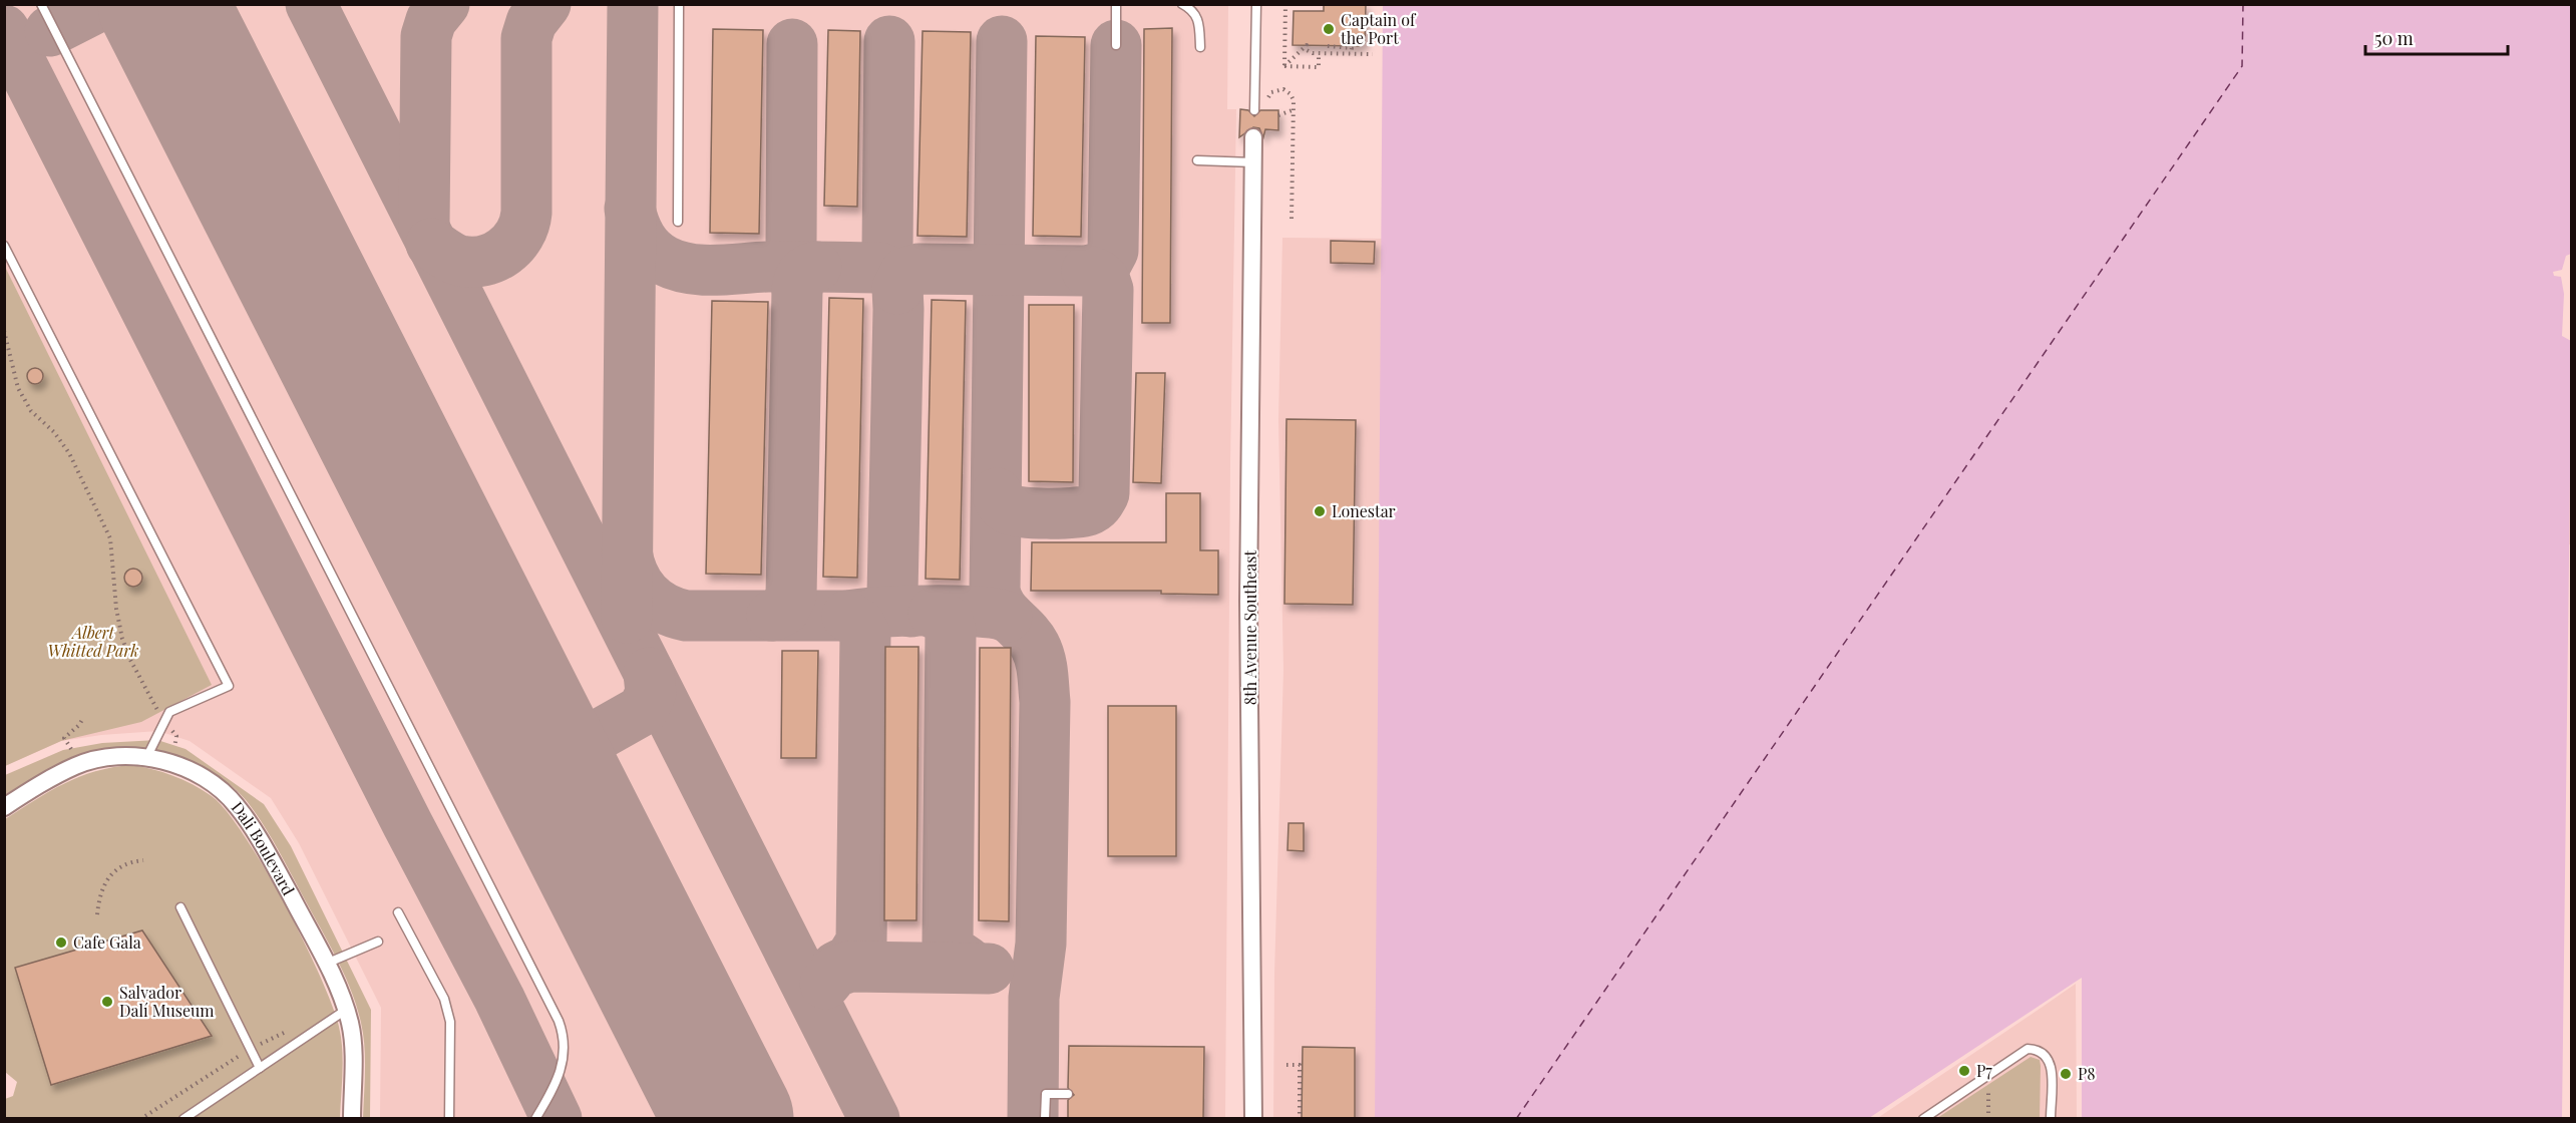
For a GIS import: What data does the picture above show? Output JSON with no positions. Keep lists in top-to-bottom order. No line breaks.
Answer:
{"streets":{"street":["8th Avenue Southeast","Dali Boulevard"]},"parks":["Albert Whitted Park"],"places":["Captain of the Port","Lonestar","Cafe Gala","Salvador Dalí Museum","P7","P8"],"scale_bar":"50 m"}
